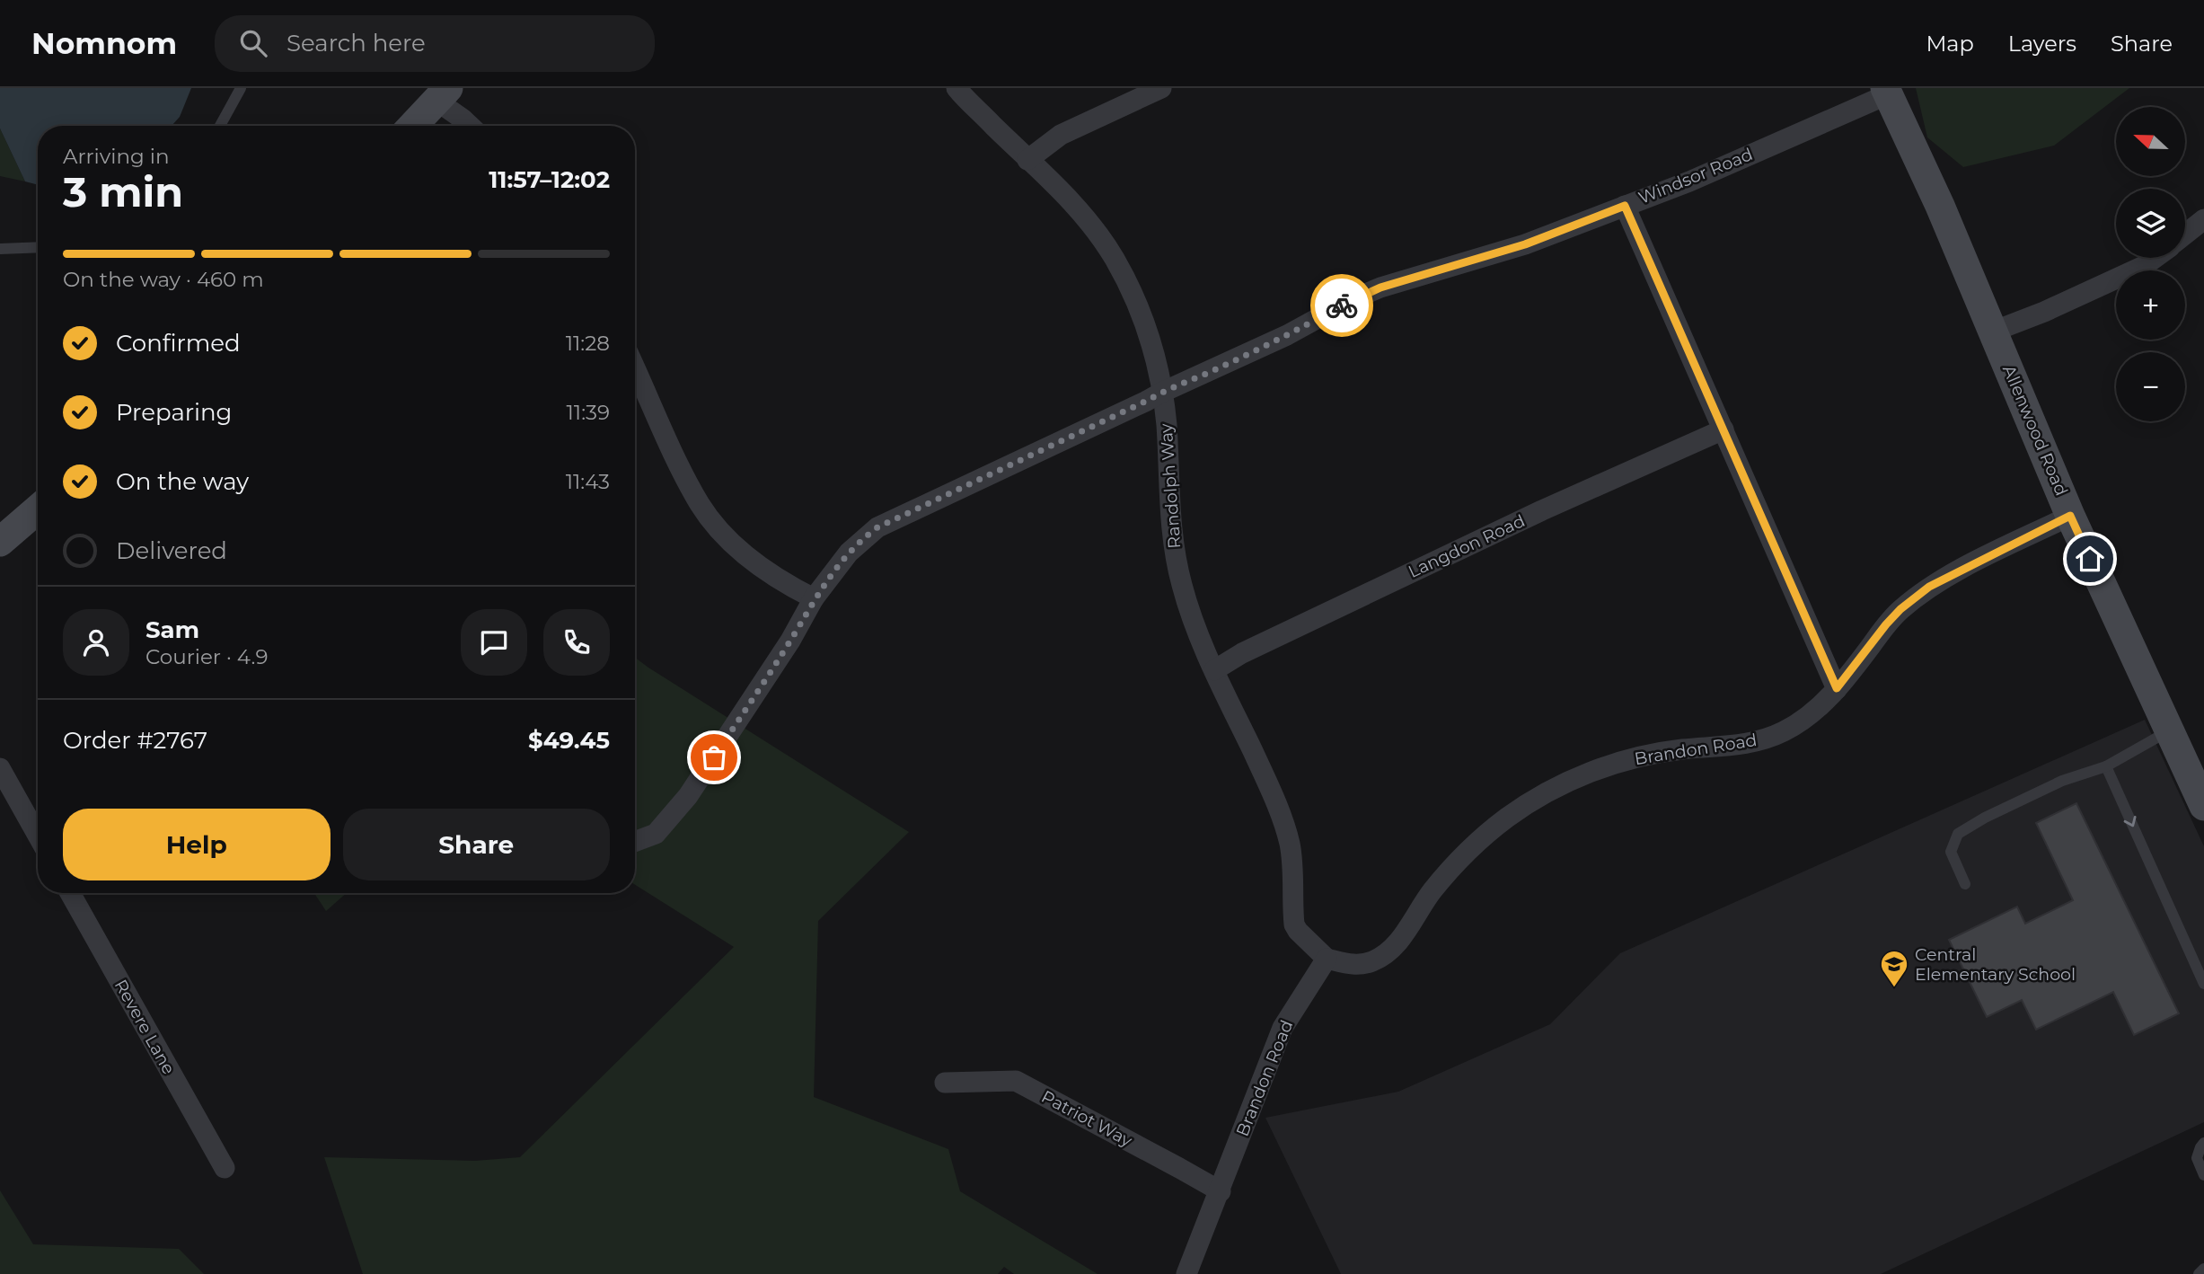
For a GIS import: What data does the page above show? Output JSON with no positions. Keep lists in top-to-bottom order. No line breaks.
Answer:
{"streets":{"street":["Windsor Road","Allenwood Road","Randolph Way","Langdon Road","Brandon Road","Revere Lane","Patriot Way"]},"crossings":[["Windsor Road","Allenwood Road"],["Windsor Road","Randolph Way"],["Allenwood Road","Brandon Road"],["Randolph Way","Langdon Road"],["Randolph Way","Brandon Road"],["Brandon Road","Patriot Way"]],"places":{"school or university":["Central Elementary School"]},"north":"left","page":{"header":"Nomnom","search":"Search here","nav":["Map","Layers","Share"],"map_buttons":["+","−"],"heading":["3 min","Arriving in","11:57–12:02"],"panel":["Sam","Courier · 4.9","Order #2767","$49.45"],"bar":"On the way · 460 m","list":[["Confirmed","11:28"],["Preparing","11:39"],["On the way","11:43"],"Delivered"],"buttons":["Help","Share"]}}
